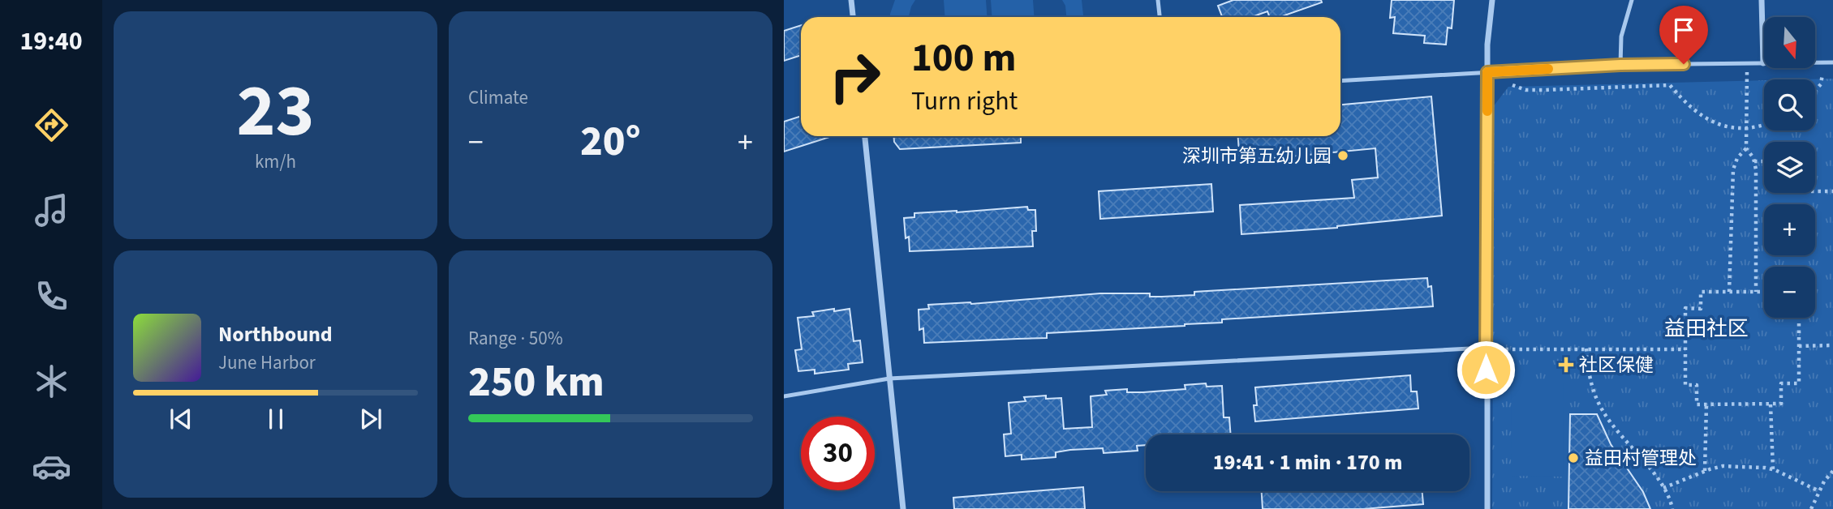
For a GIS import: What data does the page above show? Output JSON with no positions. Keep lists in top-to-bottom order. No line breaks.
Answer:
{"districts":["益田社区"],"places":{"other":["深圳市第五幼儿园","益田村管理处"],"health":["社区保健"]},"north":"bottom","page":{"tabs":"19:40","tile":[["23","km/h"],"Climate",["Range · 50%","250 km"]],"map_buttons":["+","−"],"turn":["100 m","Turn right"],"heat":["−","20°","+"],"song":["Northbound","June Harbor"],"limit":"30","trip":"19:41 · 1 min · 170 m"}}
